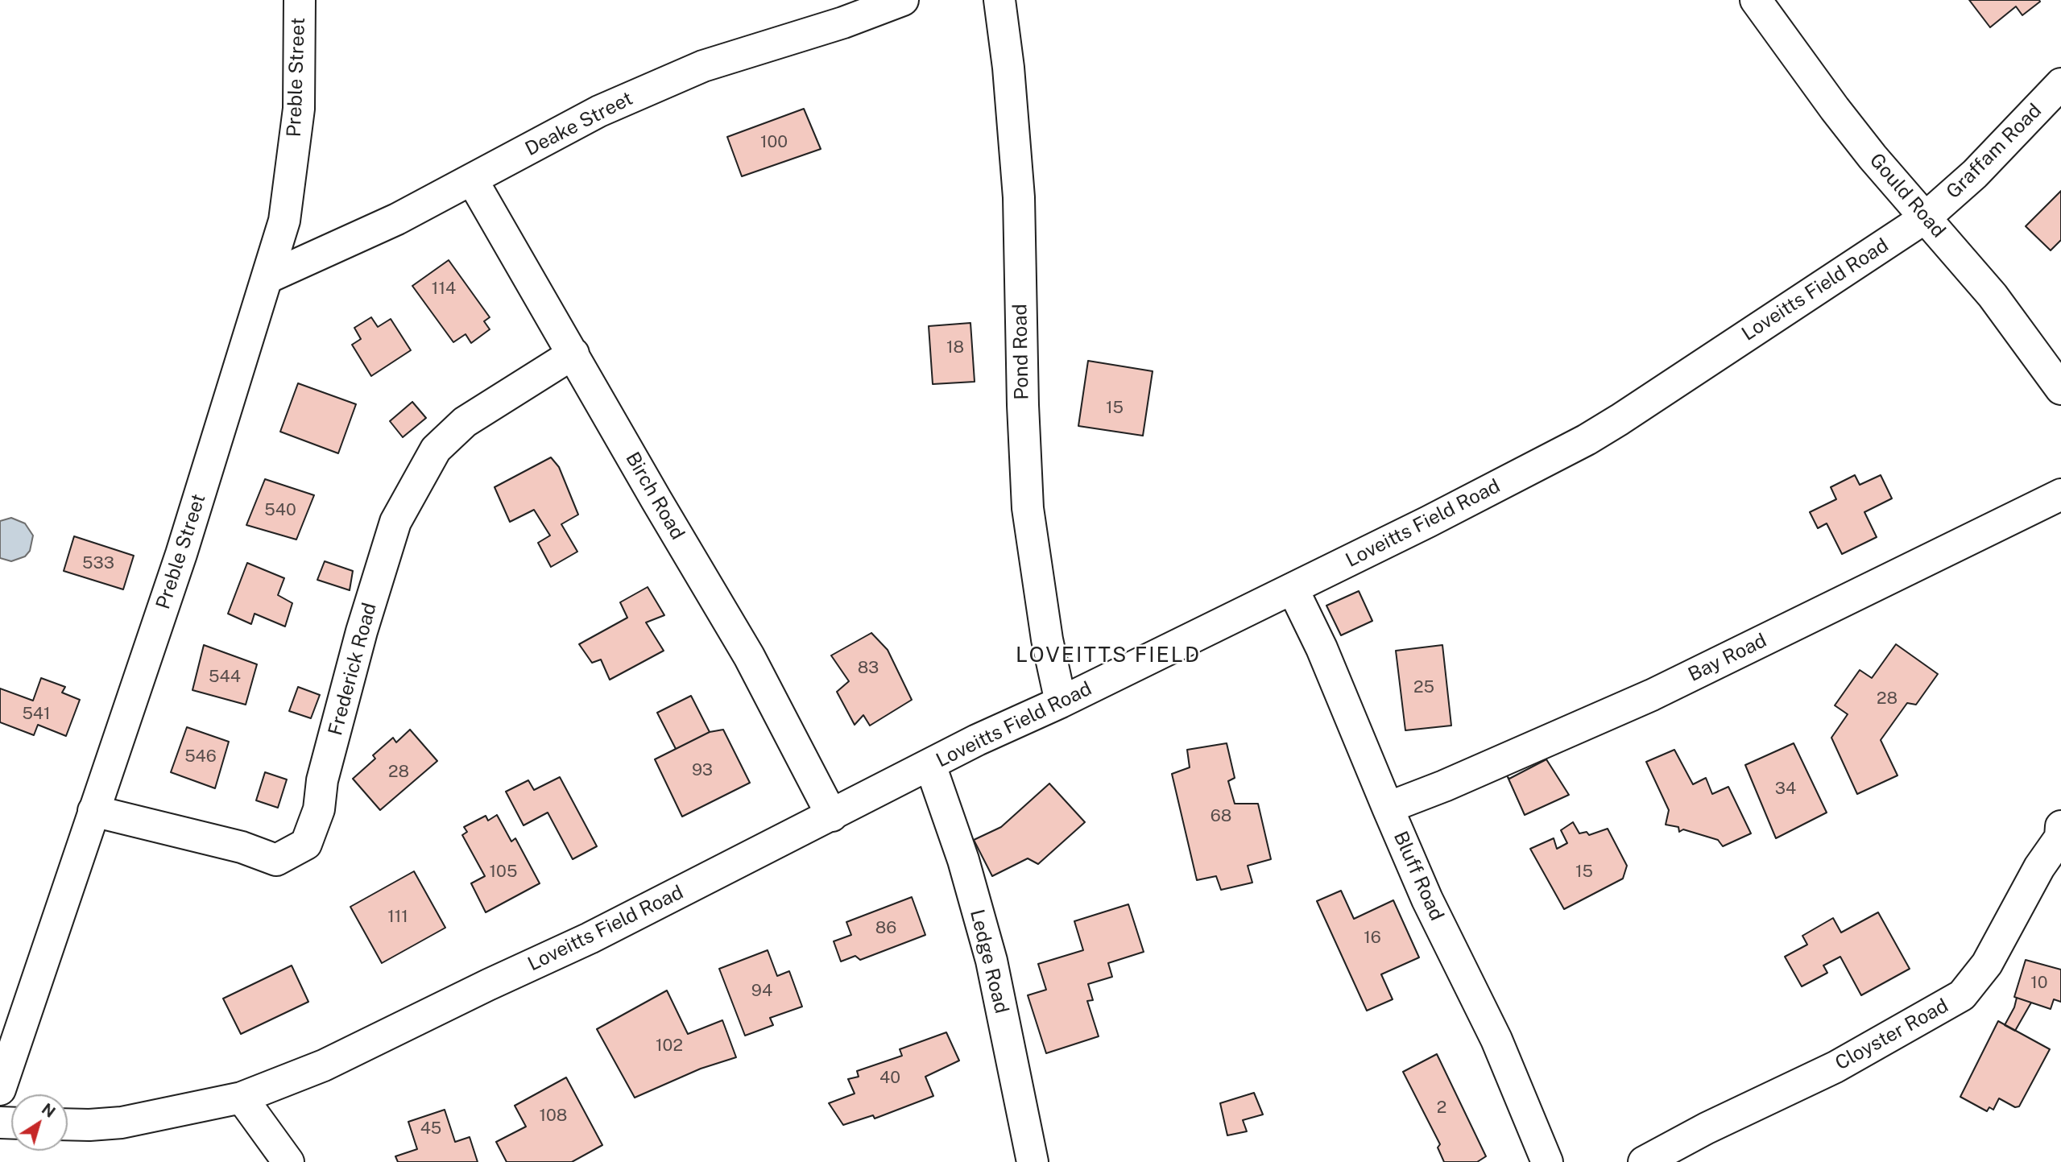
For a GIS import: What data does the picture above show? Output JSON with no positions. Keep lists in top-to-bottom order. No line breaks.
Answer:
{"streets":{"street":["Preble Street","Deake Street","Graffam Road","Gould Road","Loveitts Field Road","Pond Road","Birch Road","Bay Road","Frederick Road","Bluff Road","Ledge Road","Cloyster Road"]},"crossings":[["Preble Street","Deake Street"],["Preble Street","Frederick Road"],["Deake Street","Birch Road"],["Graffam Road","Gould Road"],["Graffam Road","Loveitts Field Road"],["Gould Road","Loveitts Field Road"],["Loveitts Field Road","Pond Road"],["Loveitts Field Road","Birch Road"],["Loveitts Field Road","Bluff Road"],["Loveitts Field Road","Ledge Road"],["Birch Road","Frederick Road"],["Bay Road","Bluff Road"]],"districts":["LOVEITTS FIELD"],"house_numbers":["100","114","18","15","540","533","83","544","25","28","541","546","93","28","34","68","105","15","111","86","16","10","94","102","40","2","108","45"],"north":"top right"}
